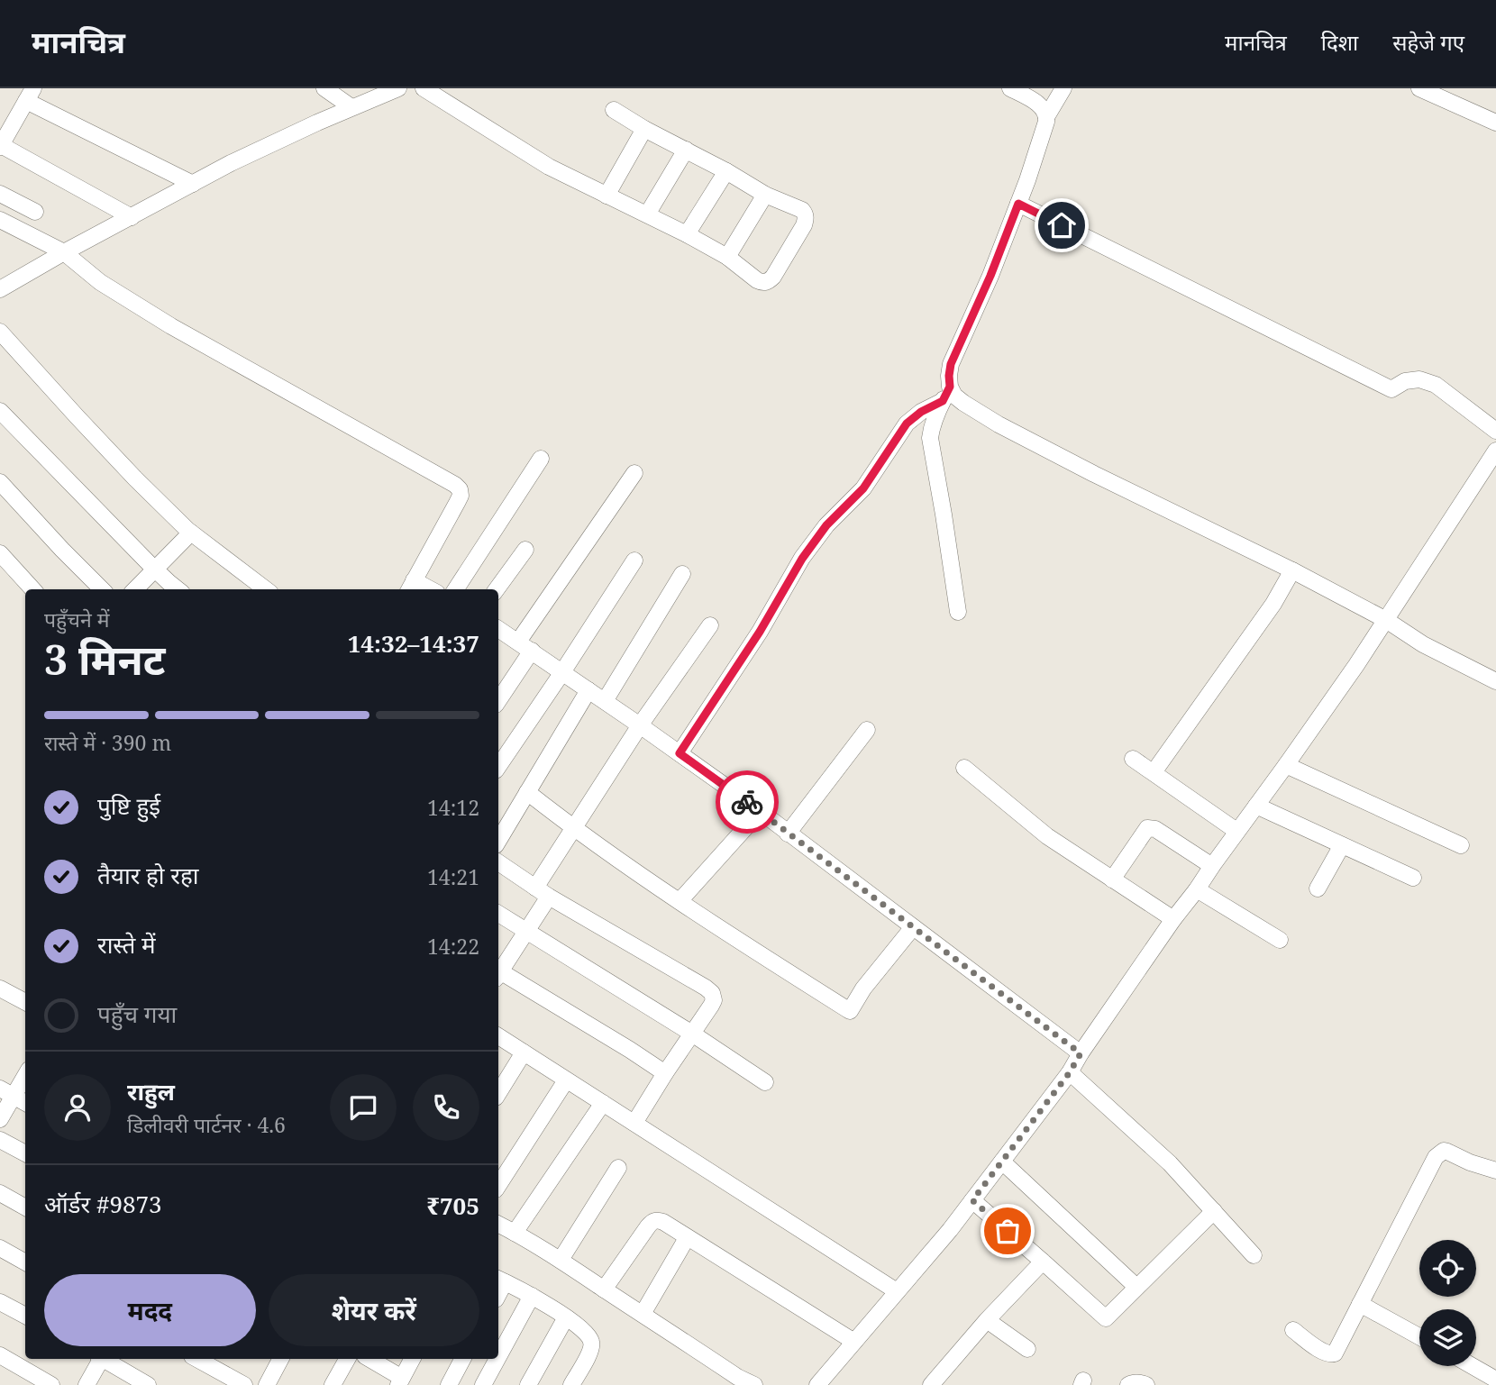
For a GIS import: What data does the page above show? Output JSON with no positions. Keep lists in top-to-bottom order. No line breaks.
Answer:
{"page":{"header":"मानचित्र","nav":["मानचित्र","दिशा","सहेजे गए"],"heading":["3 मिनट","पहुँचने में","14:32–14:37"],"panel":["राहुल","डिलीवरी पार्टनर · 4.6","ऑर्डर #9873","₹705"],"bar":"रास्ते में · 390 m","list":[["पुष्टि हुई","14:12"],["तैयार हो रहा","14:21"],["रास्ते में","14:22"],"पहुँच गया"],"buttons":["मदद","शेयर करें"]}}
